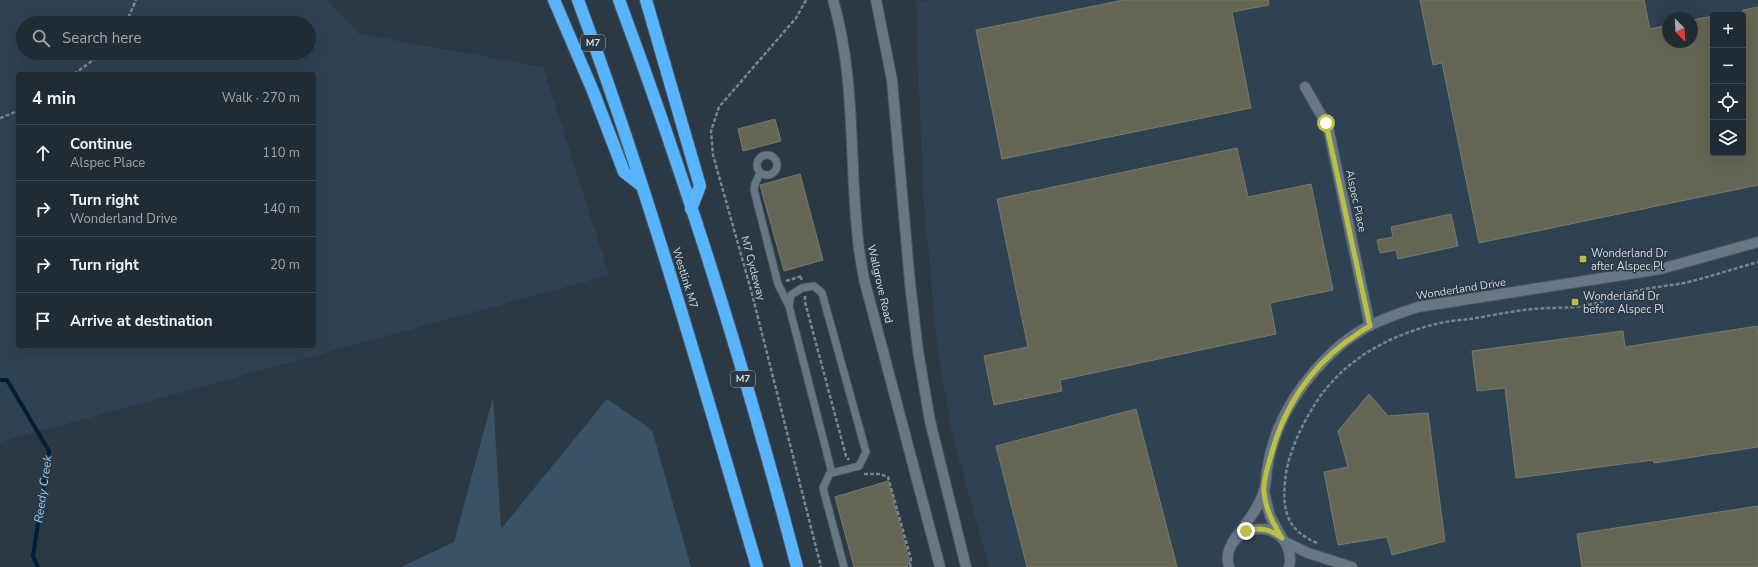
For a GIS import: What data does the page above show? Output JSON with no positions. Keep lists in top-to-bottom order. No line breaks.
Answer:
{"streets":{"highway":["M7","Westlink M7"],"street":["Alspec Place","Wallgrove Road","Wonderland Drive"],"path":["M7 Cycleway"]},"crossings":[["Alspec Place","Wonderland Drive"]],"water":["Reedy Creek"],"places":{"transit":["Wonderland Dr after Alspec Pl","Wonderland Dr before Alspec Pl"]},"north":"bottom right","page":{"map_buttons":["+","−"],"search":"Search here","heading":["4 min","Walk · 270 m"],"list":[["Continue","Alspec Place","110 m"],["Turn right","Wonderland Drive","140 m"],["Turn right","20 m"],"Arrive at destination"]}}
